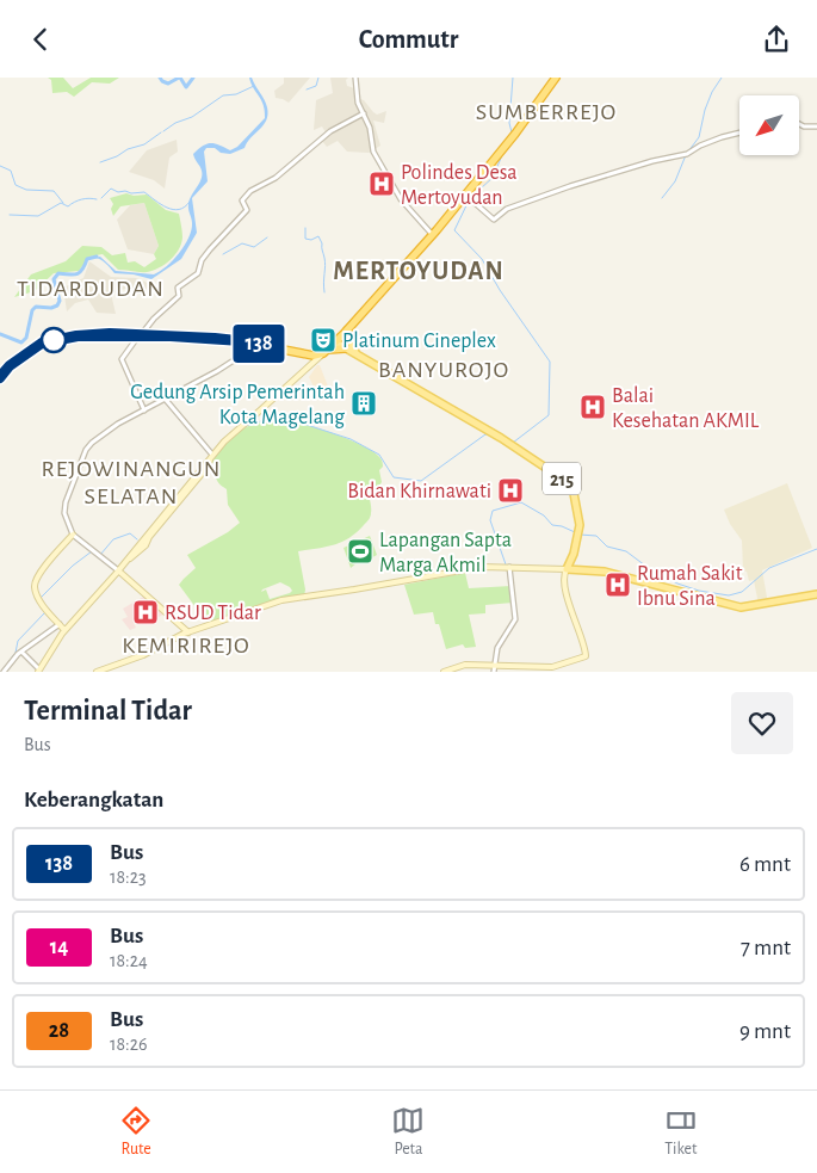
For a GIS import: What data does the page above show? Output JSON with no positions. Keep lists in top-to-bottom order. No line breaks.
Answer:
{"streets":{"main road":["215"]},"districts":["SUMBERREJO","MERTOYUDAN","TIDARDUDAN","BANYUROJO","REJOWINANGUN SELATAN","KEMIRIREJO"],"places":{"hospital":["Polindes Desa Mertoyudan","Balai Kesehatan AKMIL","Bidan Khirnawati","Rumah Sakit Ibnu Sina","RSUD Tidar"],"theatre":["Platinum Cineplex"],"building":["Gedung Arsip Pemerintah Kota Magelang"],"sports":["Lapangan Sapta Marga Akmil"]},"lines":["bus line 138"],"north":"bottom left","page":{"header":"Commutr","on_map":"138","heading":[["Terminal Tidar","Bus"],"Keberangkatan"],"list":[{"mark":"138","name":"Bus","note":"18:23","value":"6 mnt"},{"mark":"14","name":"Bus","note":"18:24","value":"7 mnt"},{"mark":"28","name":"Bus","note":"18:26","value":"9 mnt"}],"tabs":["Rute","Peta","Tiket"]}}
